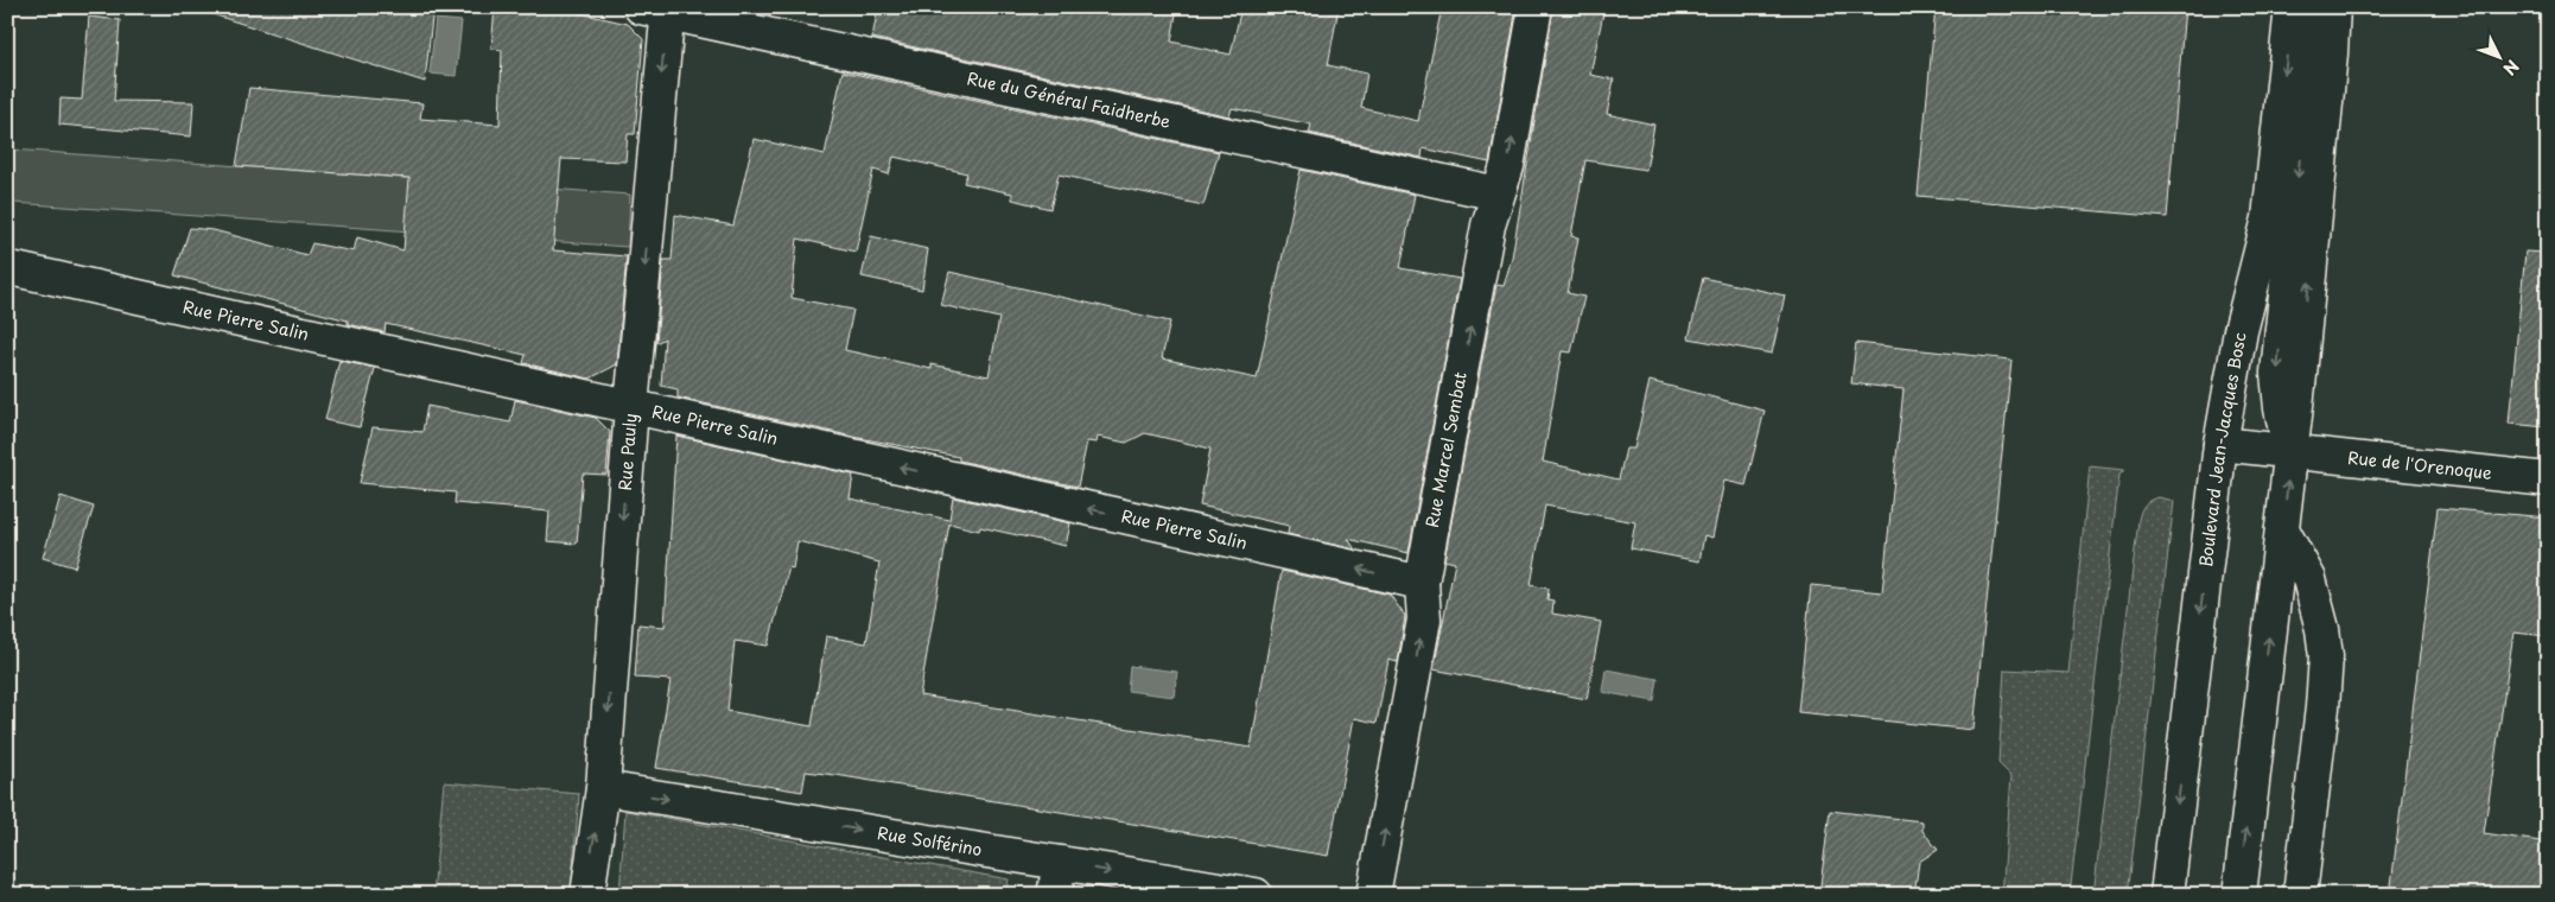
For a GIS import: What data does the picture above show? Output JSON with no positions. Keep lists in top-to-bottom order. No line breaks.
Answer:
{"streets":{"street":["Rue du Général Faidherbe","Rue Pierre Salin","Rue Marcel Sembat","Boulevard Jean-Jacques Bosc","Rue Pauly","Rue de l'Orenoque","Rue Solférino"]},"crossings":[["Rue du Général Faidherbe","Rue Marcel Sembat"],["Rue du Général Faidherbe","Rue Pauly"],["Rue Pierre Salin","Rue Marcel Sembat"],["Rue Pierre Salin","Rue Pauly"],["Boulevard Jean-Jacques Bosc","Rue de l'Orenoque"],["Rue Pauly","Rue Solférino"]],"one_way":["Rue Pierre Salin","Rue Marcel Sembat","Rue Solférino"],"north":"bottom right"}
